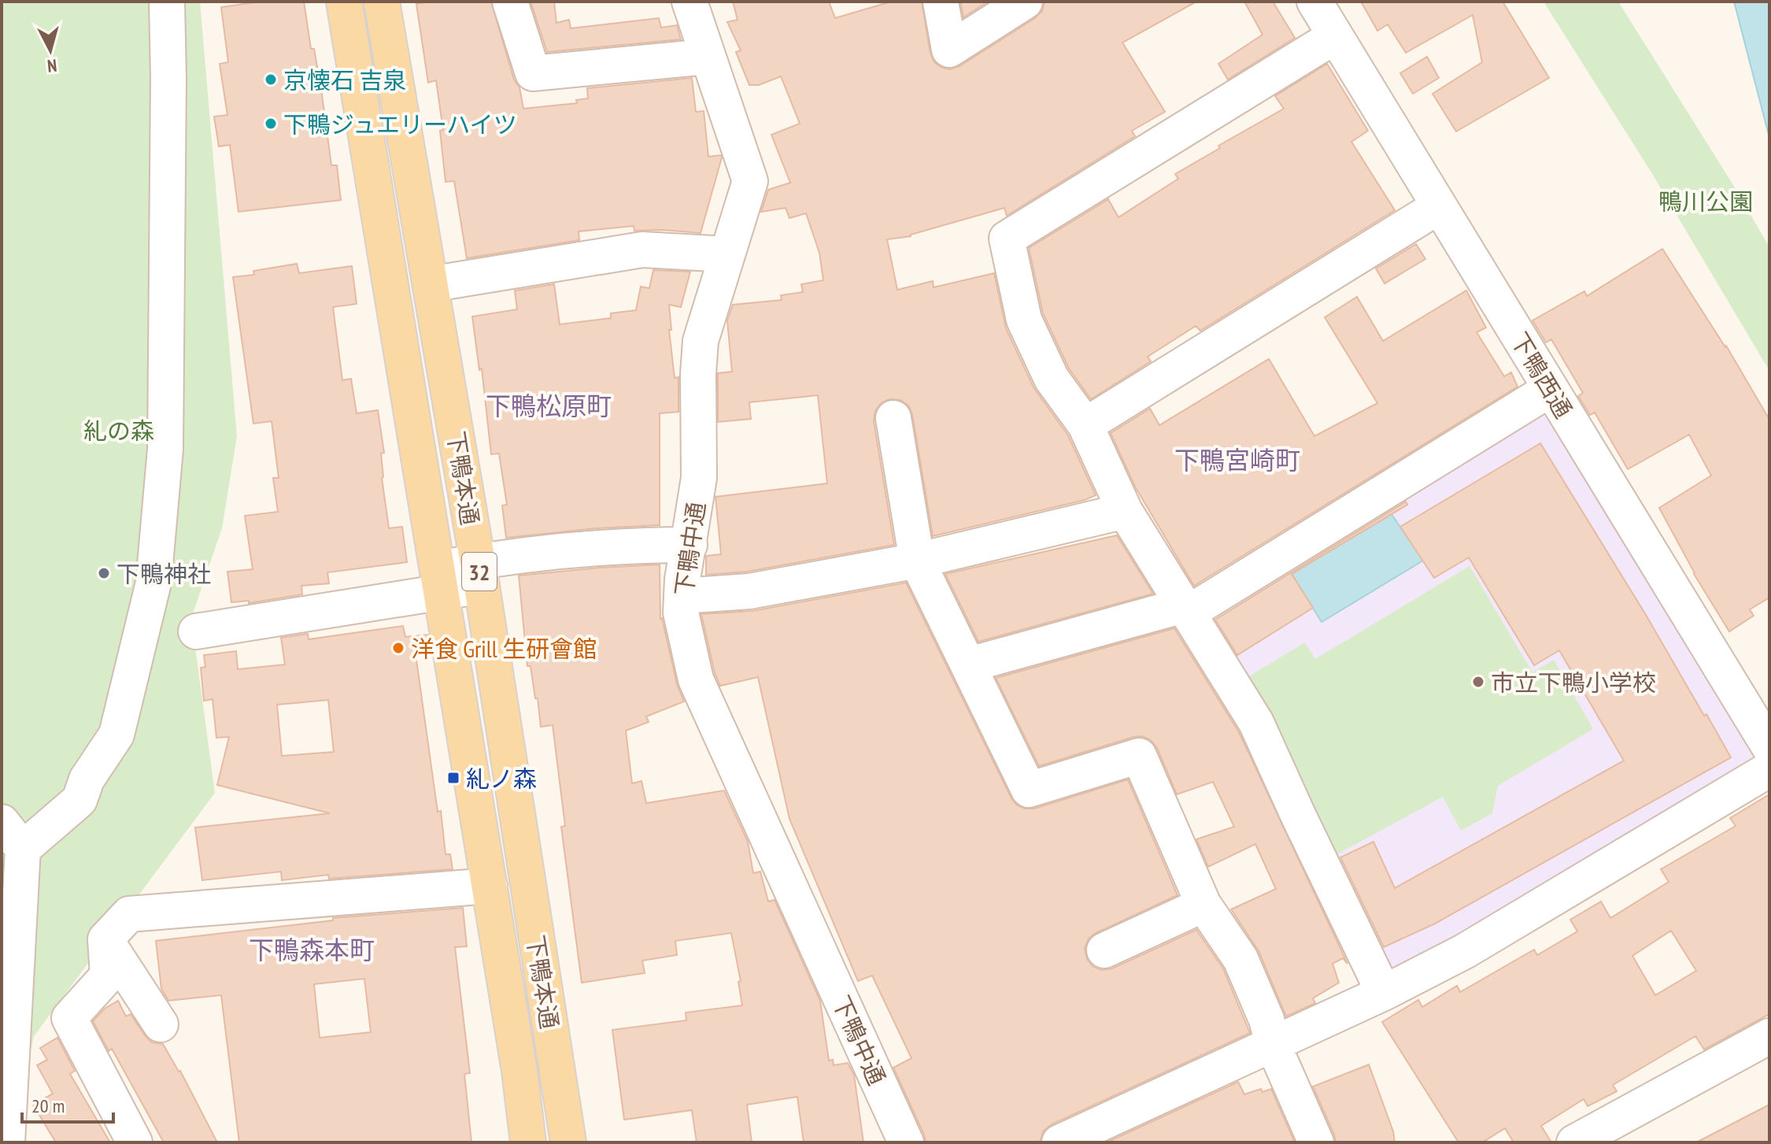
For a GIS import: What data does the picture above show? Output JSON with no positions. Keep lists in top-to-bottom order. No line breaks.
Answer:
{"streets":{"main road":["下鴨本通","32"],"street":["下鴨西通","下鴨中通"]},"districts":["下鴨松原町","下鴨宮崎町","下鴨森本町"],"parks":["鴨川公園","糺の森"],"places":{"other":["京懐石 吉泉","下鴨ジュエリーハイツ","下鴨神社","洋食 Grill 生研會館","市立下鴨小学校"],"transit":["糺ノ森"]},"scale_bar":"20 m","north":"bottom"}
